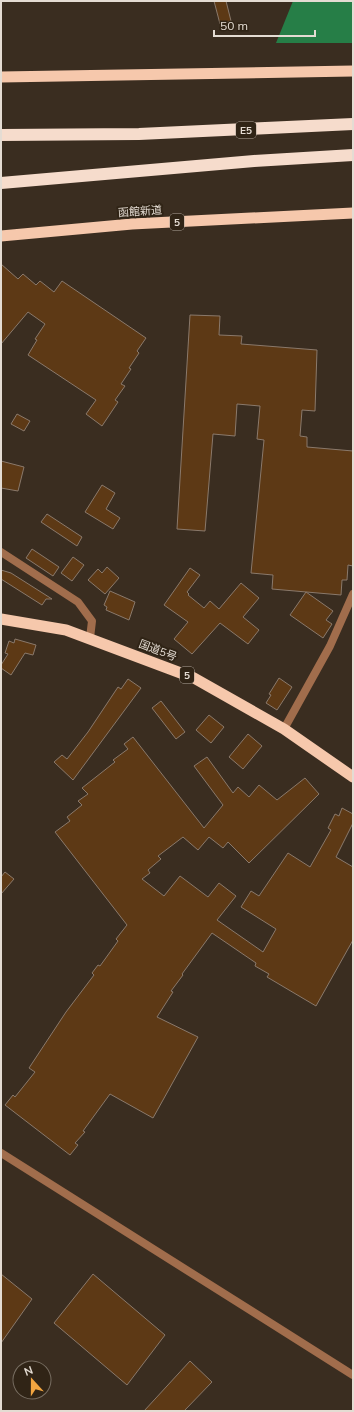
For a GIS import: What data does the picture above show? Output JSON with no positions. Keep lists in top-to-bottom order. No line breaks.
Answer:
{"streets":{"highway":["E5","函館新道","5","国道5号"]},"scale_bar":"50 m","north":"top"}
